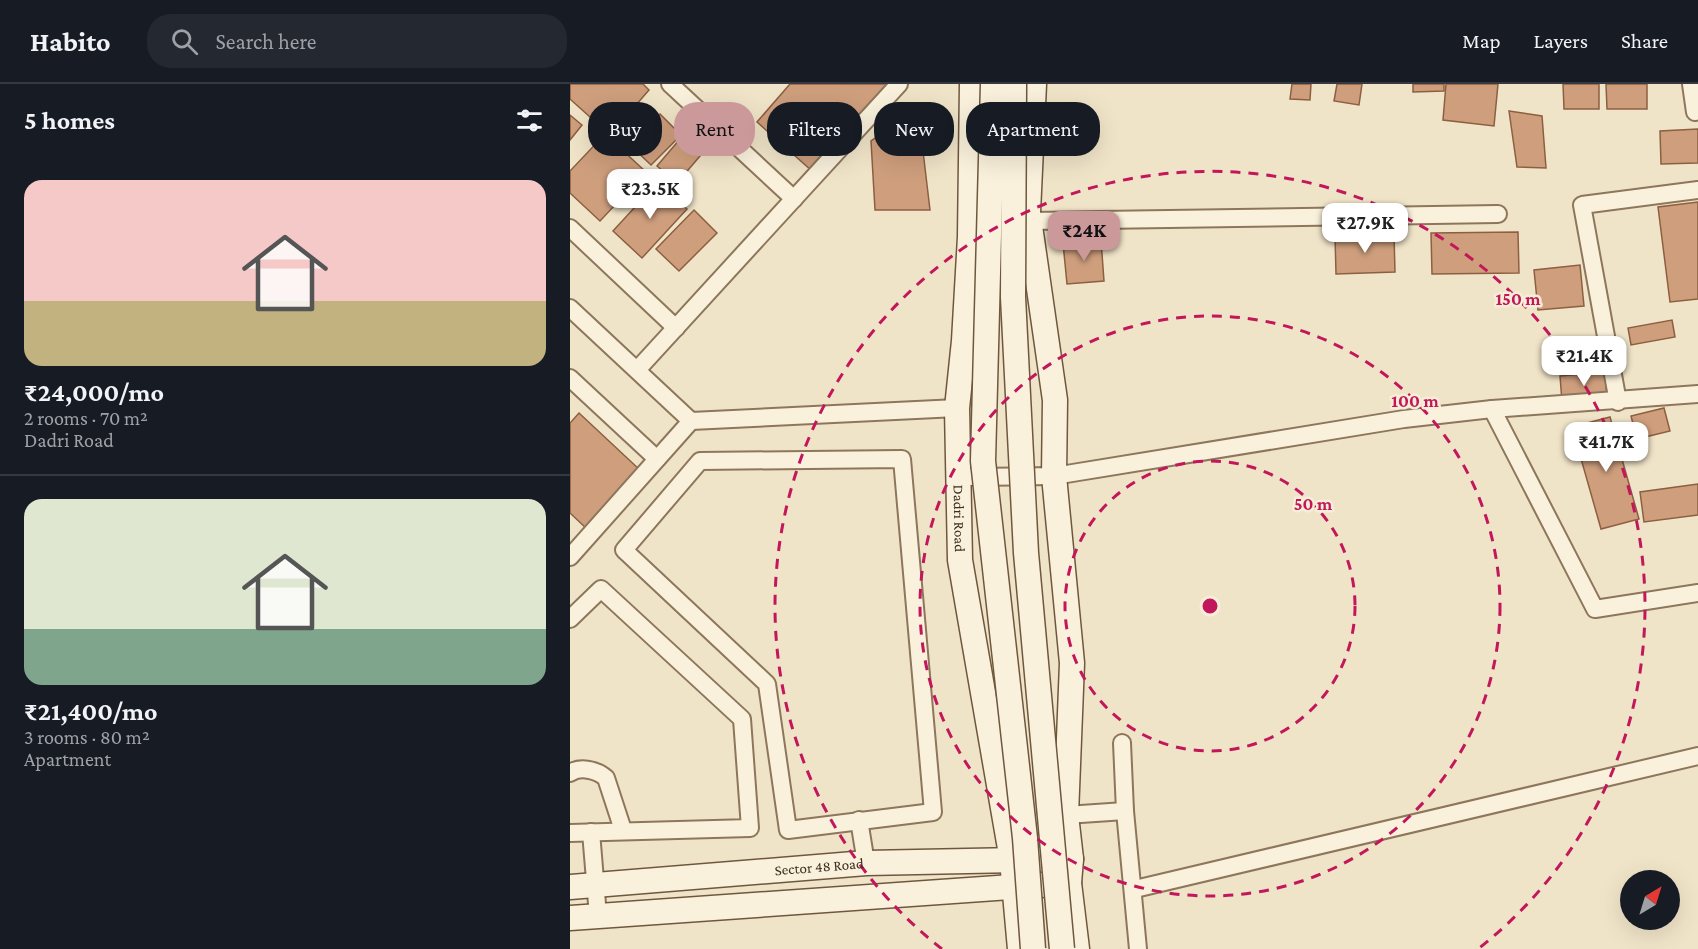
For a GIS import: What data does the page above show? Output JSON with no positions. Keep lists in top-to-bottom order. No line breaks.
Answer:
{"streets":{"street":["Dadri Road","Sector 48 Road"]},"crossings":[["Dadri Road","Sector 48 Road"]],"north":"top right","page":{"header":"Habito","search":"Search here","nav":["Map","Layers","Share"],"heading":"5 homes","chip":["Buy","Rent","Filters","New","Apartment"],"list":[{"name":"₹24,000/mo","note":"2 rooms · 70 m² · Dadri Road"},{"name":"₹21,400/mo","note":"3 rooms · 80 m² · Apartment"}],"price":["₹23.5K","₹27.9K","₹24K","₹21.4K","₹41.7K"]},"rings":["150 m","100 m","50 m"]}
